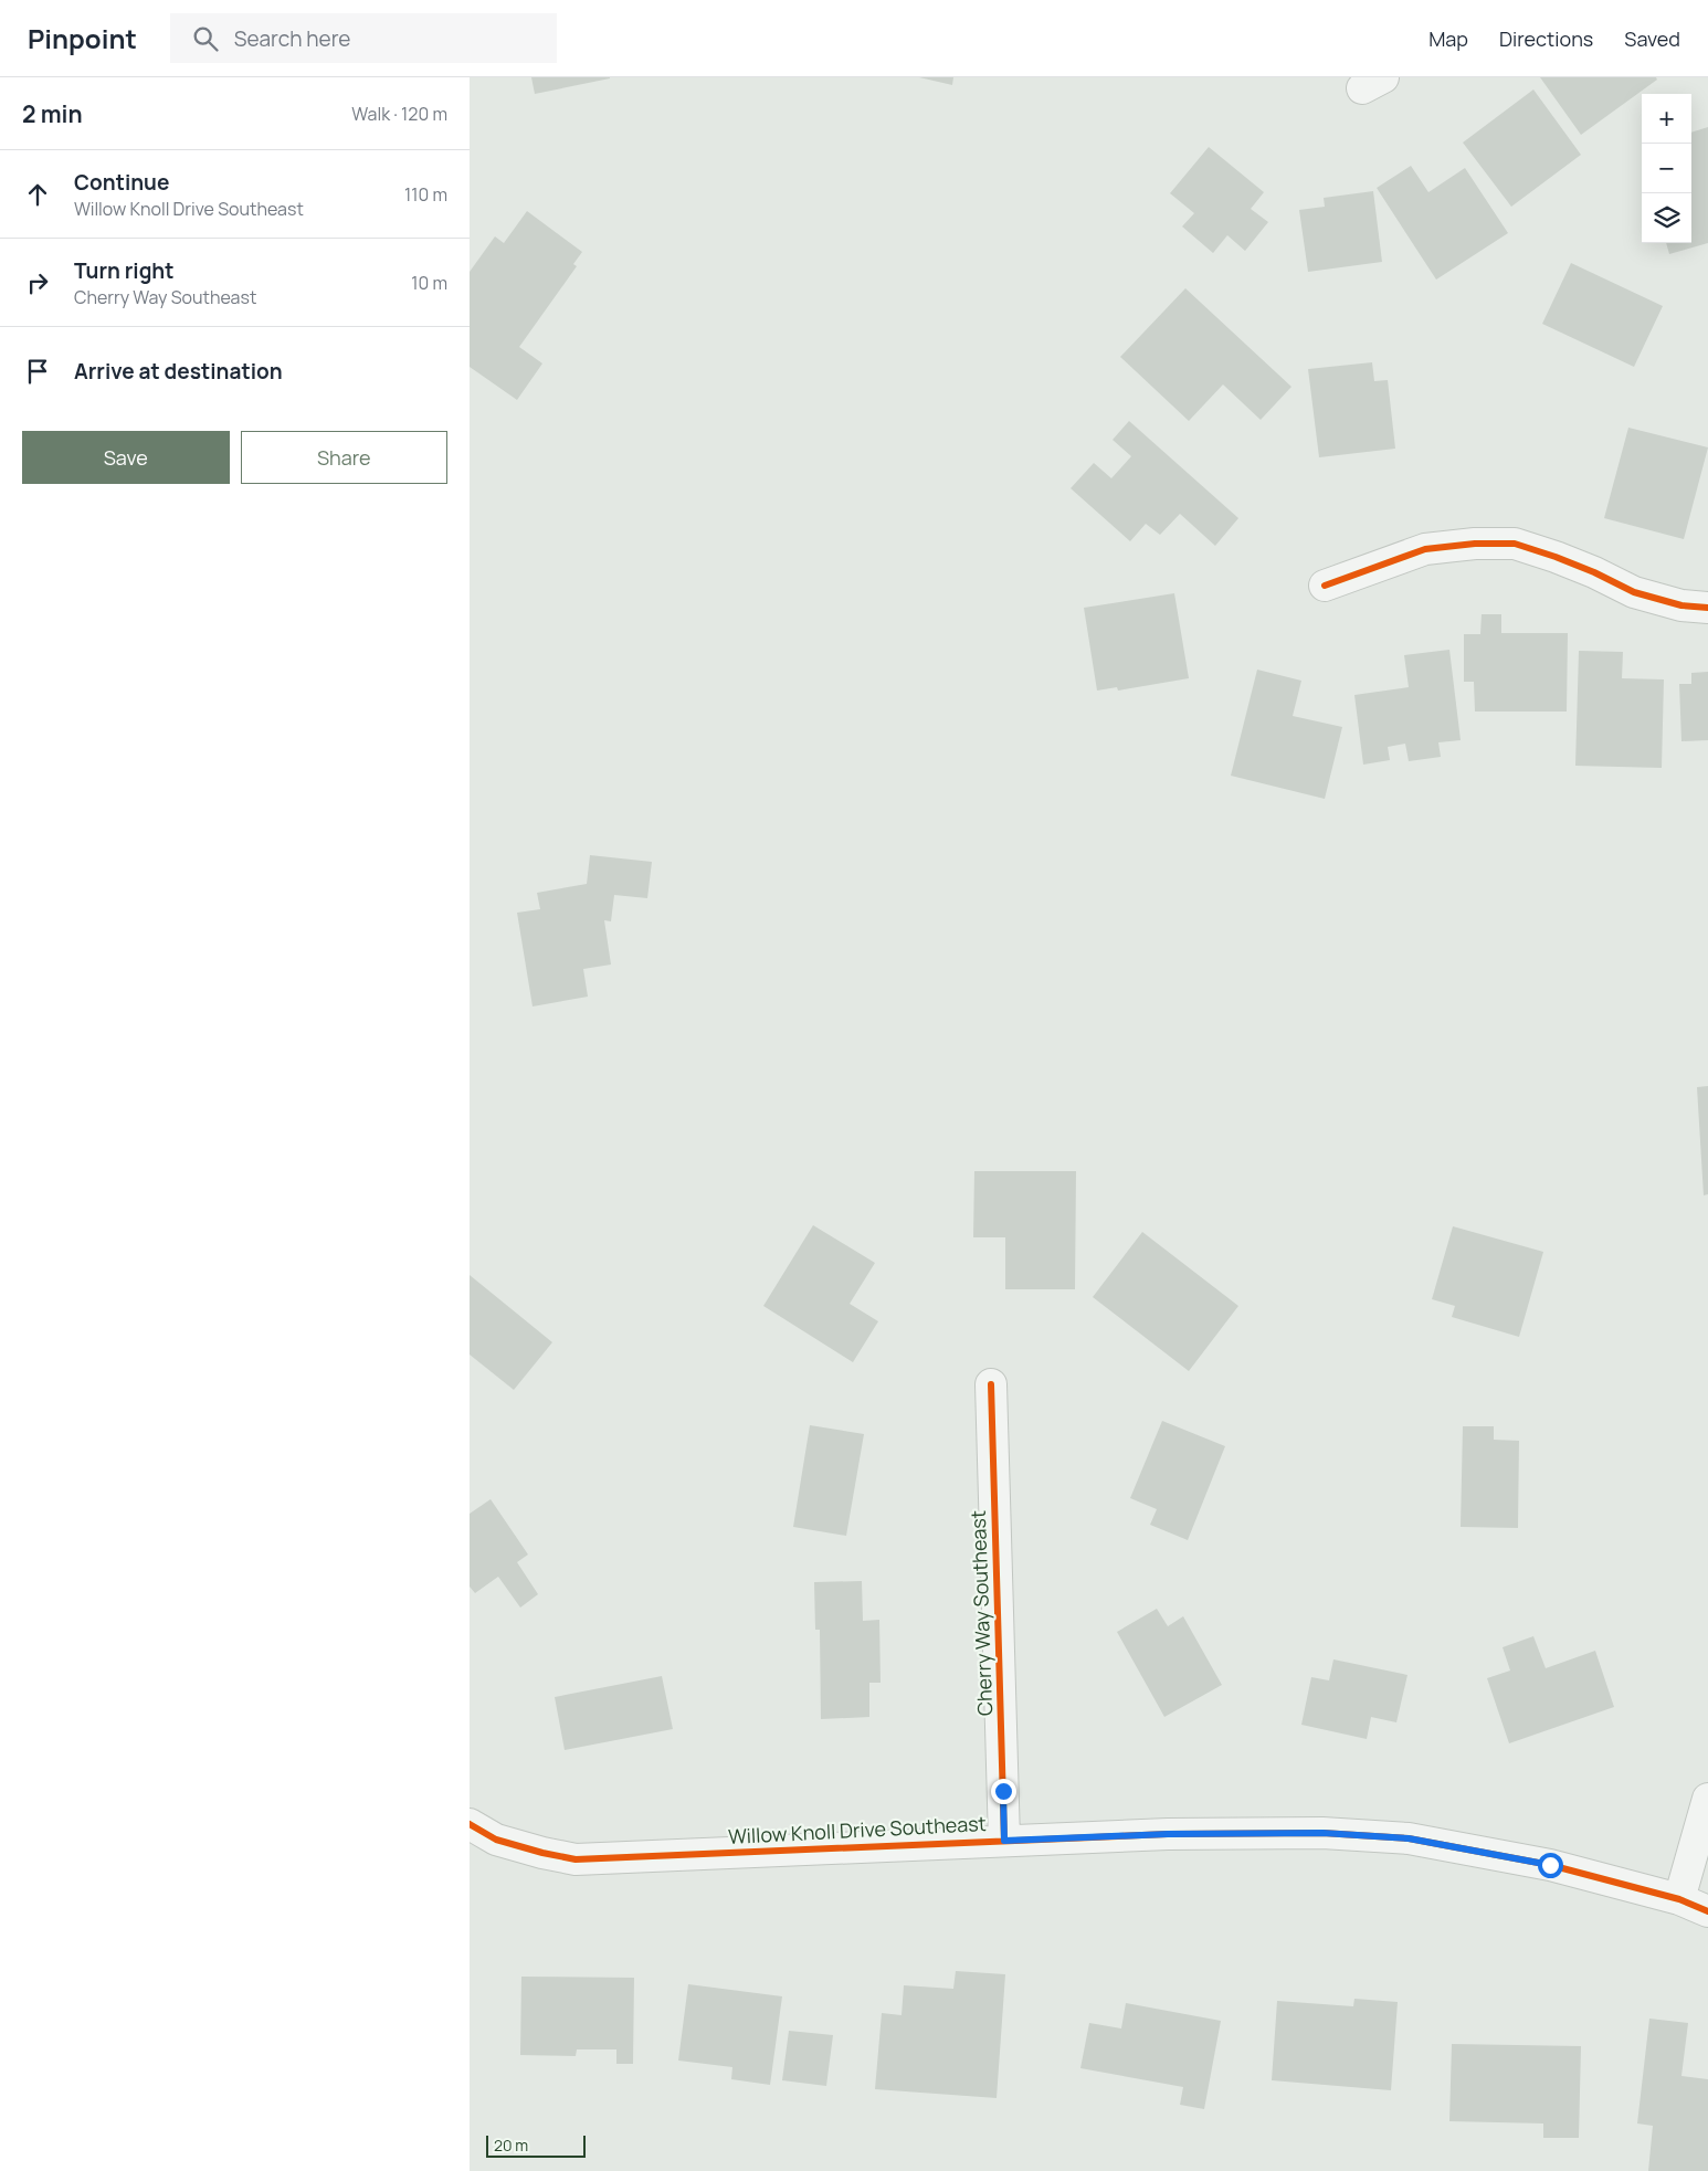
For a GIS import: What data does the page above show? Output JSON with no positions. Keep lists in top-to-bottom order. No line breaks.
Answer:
{"streets":{"street":["Cherry Way Southeast","Willow Knoll Drive Southeast"]},"crossings":[["Cherry Way Southeast","Willow Knoll Drive Southeast"]],"scale_bar":"20 m","page":{"header":"Pinpoint","search":"Search here","nav":["Map","Directions","Saved"],"heading":["2 min","Walk · 120 m"],"map_buttons":["+","−"],"list":[["Continue","Willow Knoll Drive Southeast","110 m"],["Turn right","Cherry Way Southeast","10 m"],"Arrive at destination"],"buttons":["Save","Share"],"scale":"20 m"}}
